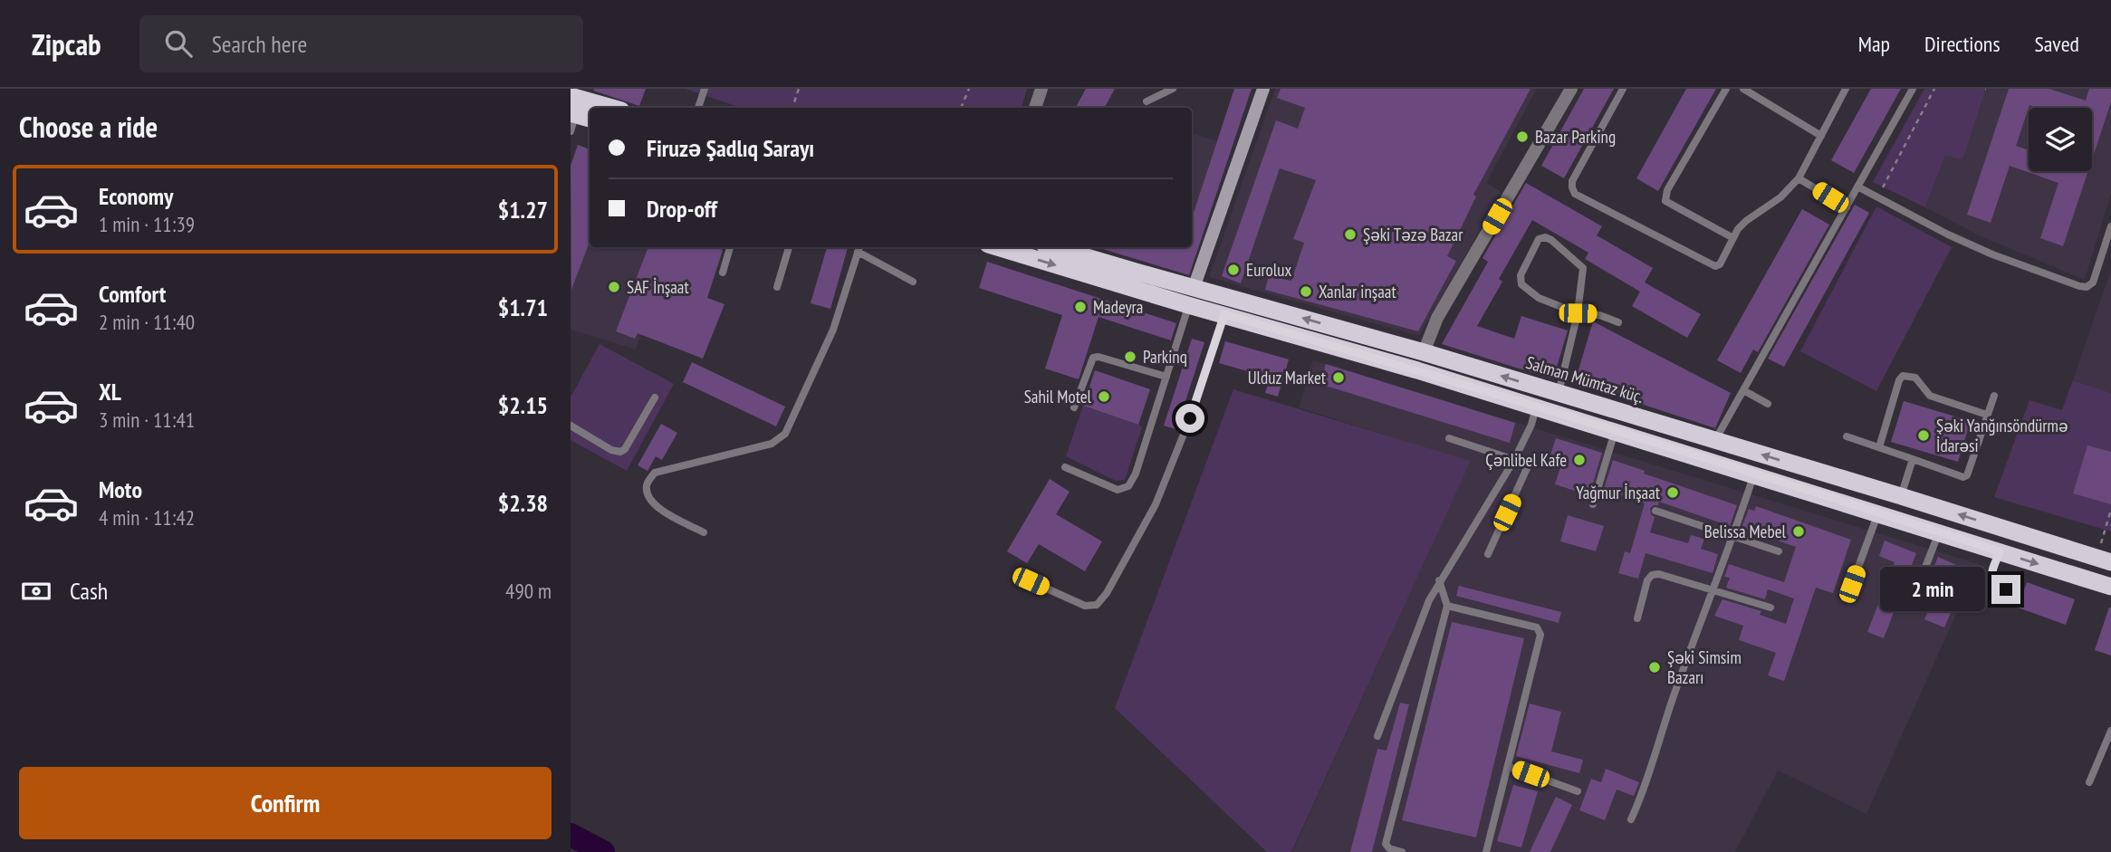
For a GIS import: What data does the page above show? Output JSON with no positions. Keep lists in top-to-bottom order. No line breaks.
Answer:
{"streets":{"highway":["Salman Mümtaz küç."]},"places":["Bazar Parking","Şəki Təzə Bazar","Eurolux","SAF İnşaat","Xanlar inşaat","Madeyra","Parkinq","Ulduz Market","Sahil Motel","Şəki Yanğınsöndürmə İdarəsi","Çənlibel Kafe","Yağmur İnşaat","Belissa Mebel","Şəki Simsim Bazarı"],"page":{"header":"Zipcab","search":"Search here","nav":["Map","Directions","Saved"],"heading":"Choose a ride","banner":["Firuzə Şadlıq Sarayı","Drop-off"],"list":[{"name":"Economy","note":"1 min · 11:39","value":"$1.27"},{"name":"Comfort","note":"2 min · 11:40","value":"$1.71"},{"name":"XL","note":"3 min · 11:41","value":"$2.15"},{"name":"Moto","note":"4 min · 11:42","value":"$2.38"}],"pay":["Cash","490 m"],"bubble":"2 min","buttons":"Confirm"}}
